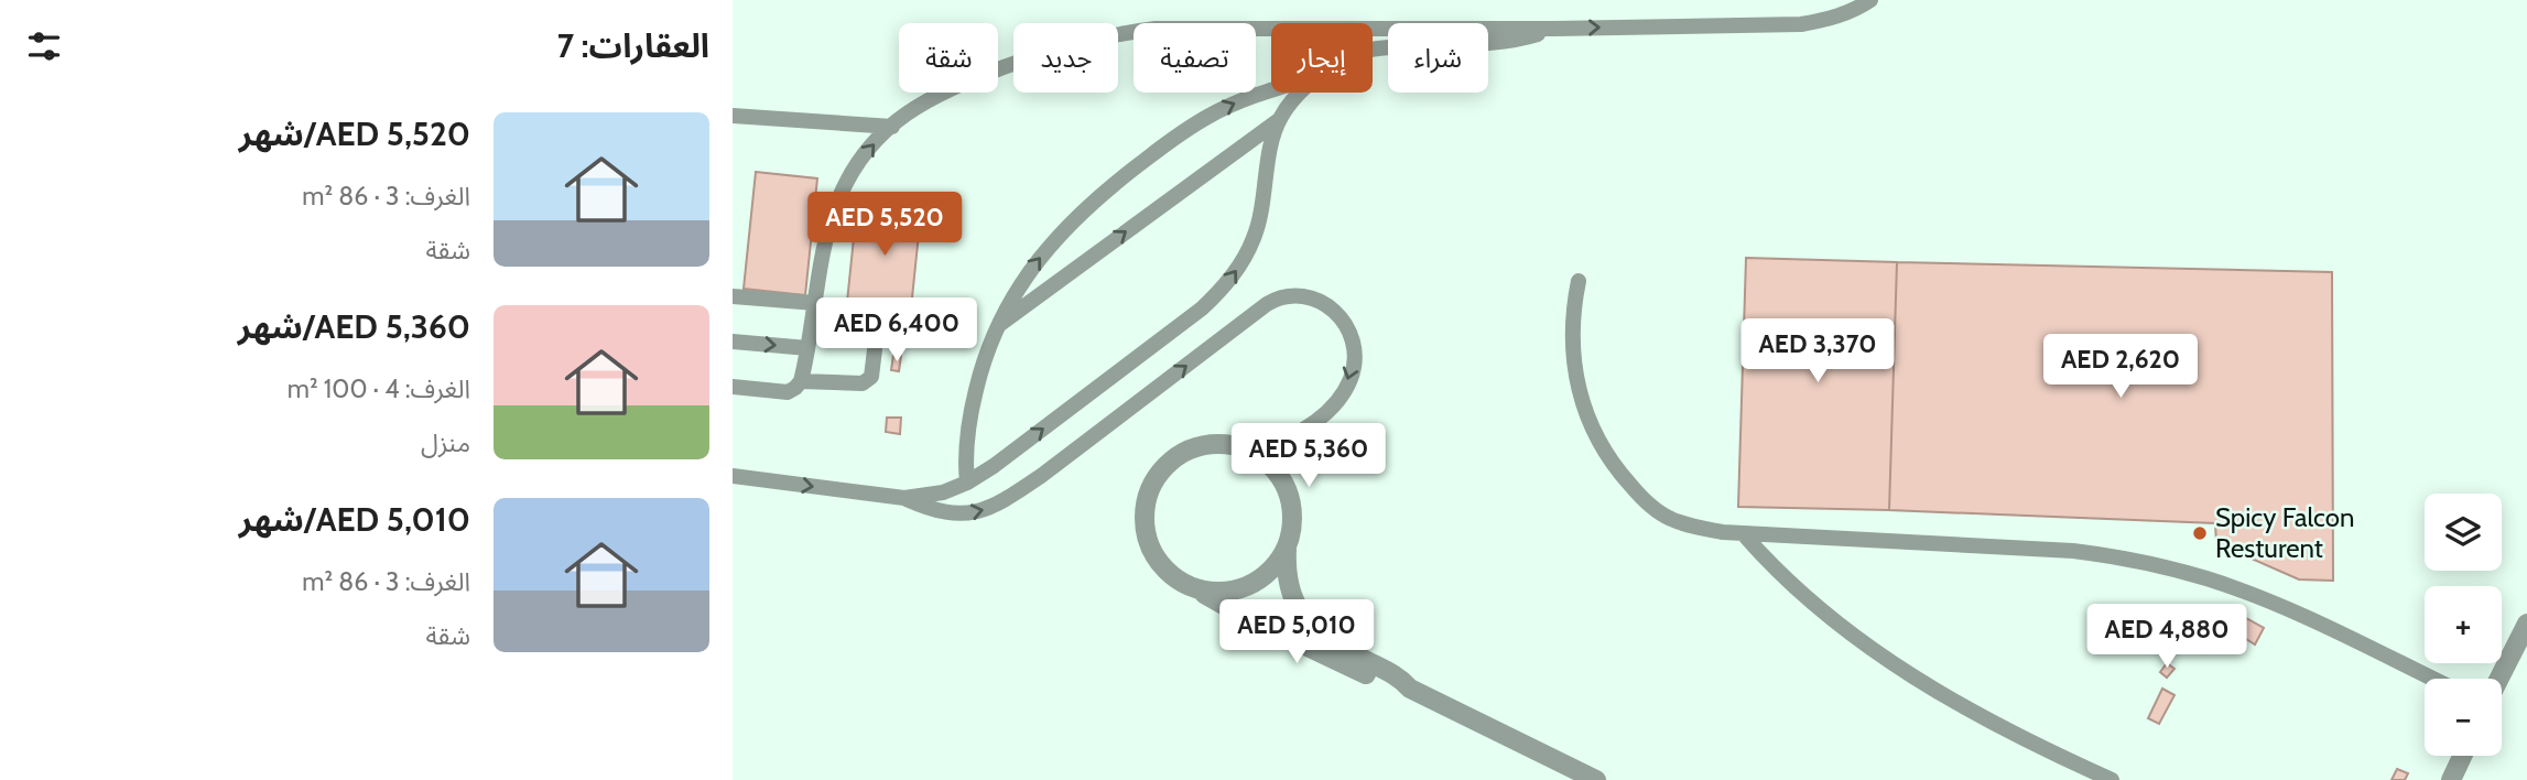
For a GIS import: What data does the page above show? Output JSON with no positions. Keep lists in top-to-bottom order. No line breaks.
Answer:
{"places":["Spicy Falcon Resturent"],"page":{"heading":"العقارات: 7","chip":["شراء","إيجار","تصفية","جديد","شقة"],"list":[{"name":"AED 5,520/شهر","note":"الغرف: 3 · 86 m² · شقة"},{"name":"AED 5,360/شهر","note":"الغرف: 4 · 100 m² · منزل"},{"name":"AED 5,010/شهر","note":"الغرف: 3 · 86 m² · شقة"}],"price":["AED 5,520","AED 6,400","AED 3,370","AED 2,620","AED 5,360","AED 5,010","AED 4,880"],"map_buttons":["+","−"]}}
